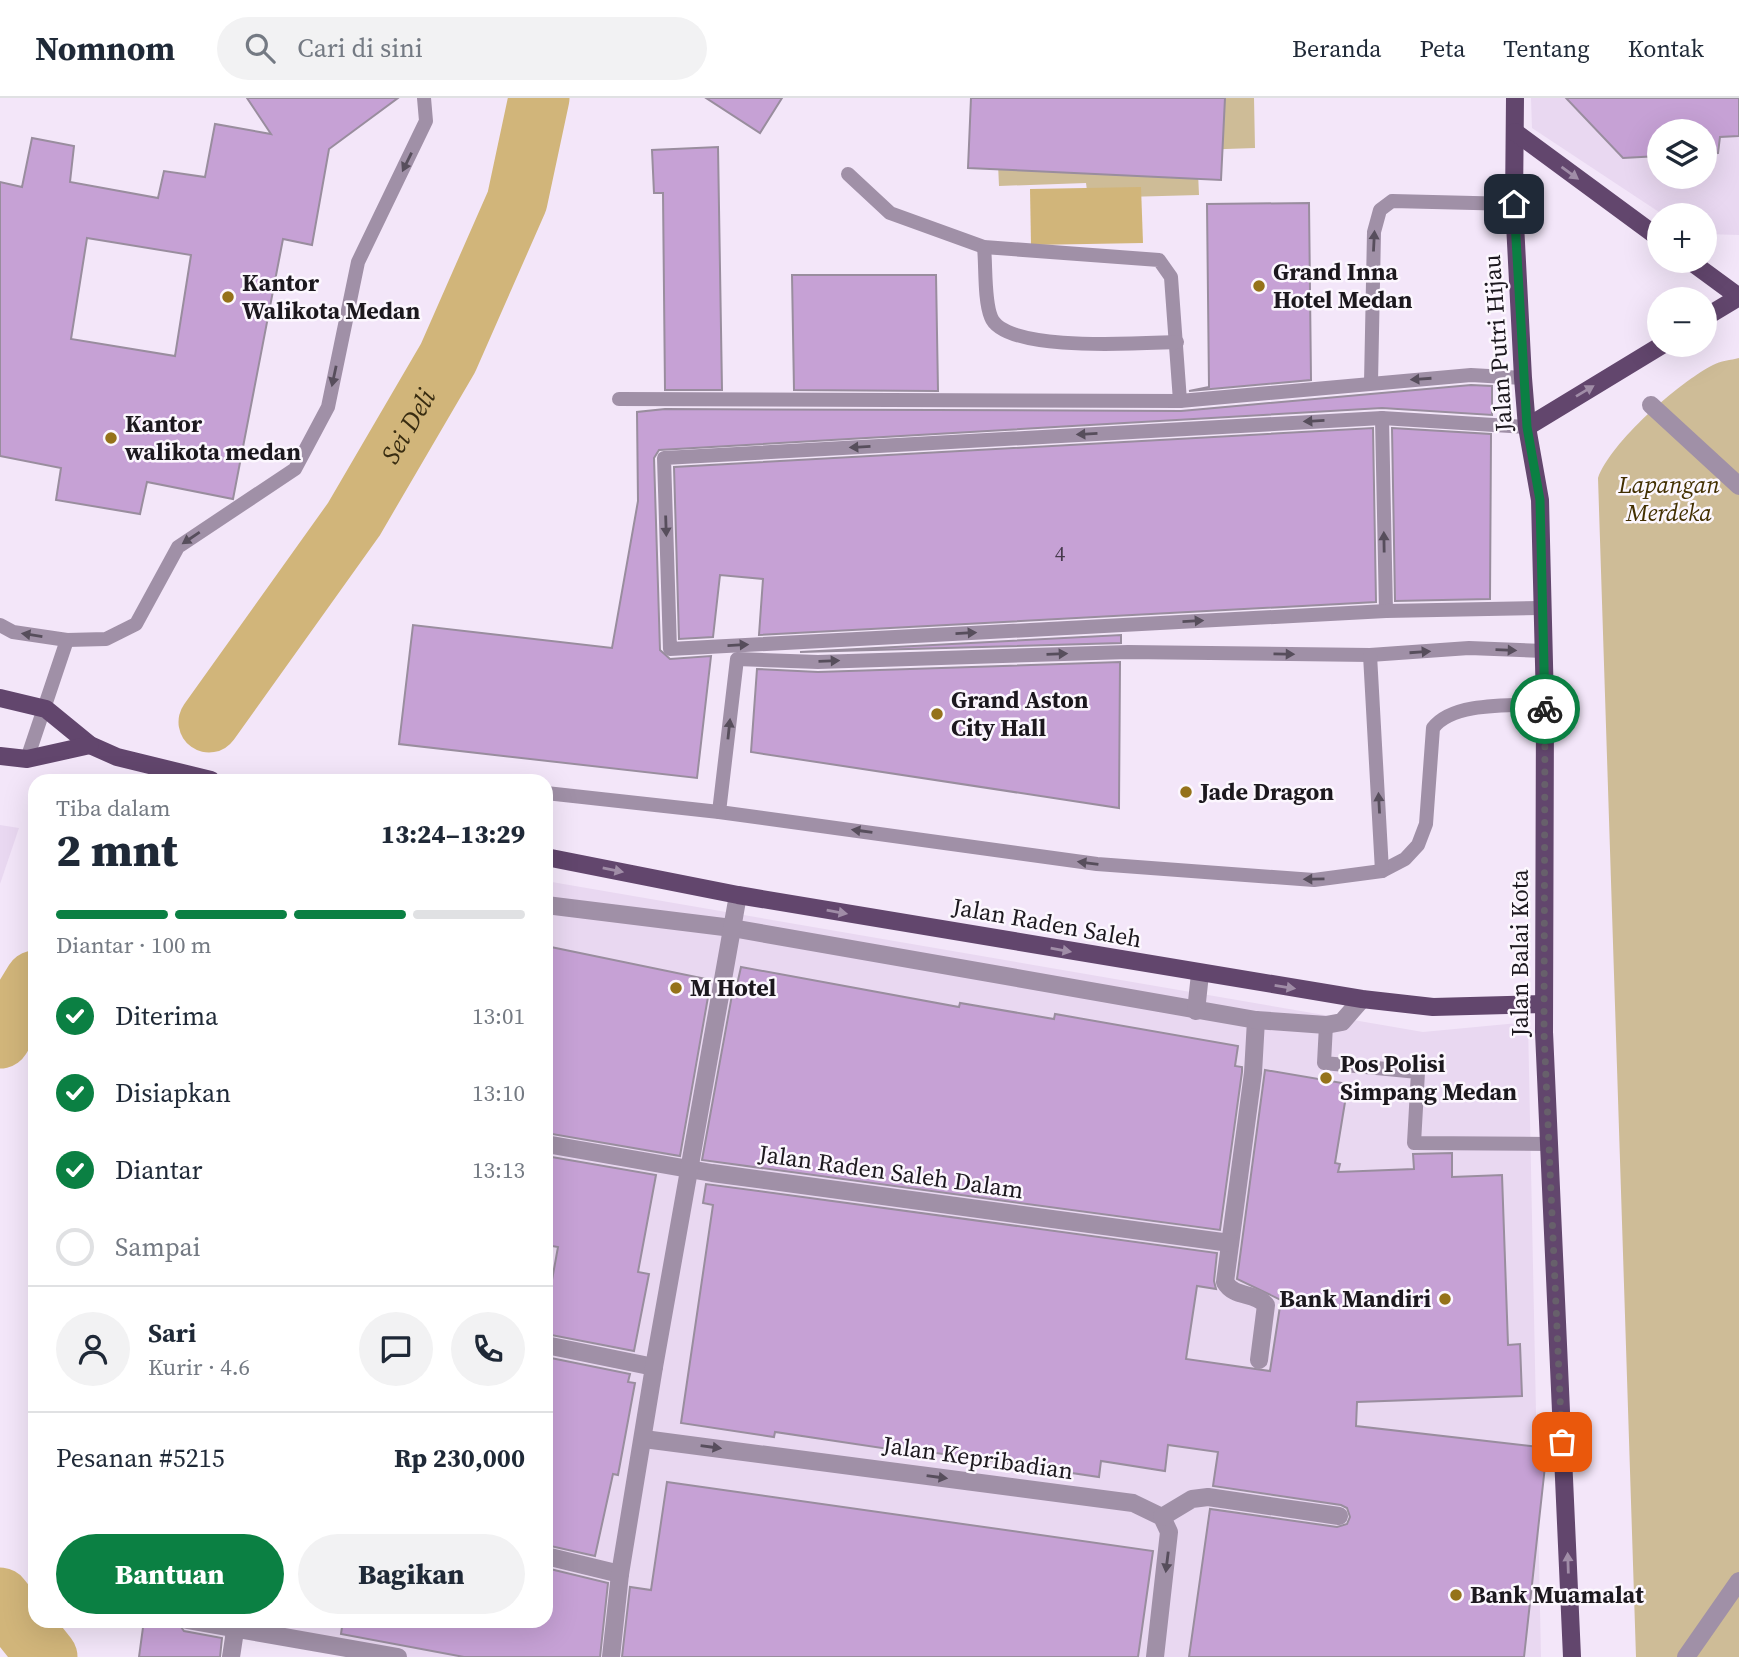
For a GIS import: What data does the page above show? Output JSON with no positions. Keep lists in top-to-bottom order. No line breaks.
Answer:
{"streets":{"main road":["Jalan Putri Hijau","Jalan Raden Saleh","Jalan Balai Kota"],"street":["Jalan Raden Saleh Dalam","Jalan Kepribadian"]},"crossings":[["Jalan Putri Hijau","Jalan Balai Kota"],["Jalan Raden Saleh","Jalan Balai Kota"]],"one_way":["Jalan Raden Saleh","Jalan Balai Kota","Jalan Kepribadian"],"water":["Sei Deli"],"parks":["Lapangan Merdeka"],"places":["Grand Inna Hotel Medan","Kantor Walikota Medan","Kantor walikota medan","Grand Aston City Hall","Jade Dragon","M Hotel","Pos Polisi Simpang Medan","Bank Mandiri","Bank Muamalat"],"house_numbers":["4"],"page":{"header":"Nomnom","search":"Cari di sini","nav":["Beranda","Peta","Tentang","Kontak"],"map_buttons":["+","−"],"heading":["2 mnt","Tiba dalam","13:24–13:29"],"panel":["Sari","Kurir · 4.6","Pesanan #5215","Rp 230,000"],"bar":"Diantar · 100 m","list":[["Diterima","13:01"],["Disiapkan","13:10"],["Diantar","13:13"],"Sampai"],"buttons":["Bantuan","Bagikan"]}}
